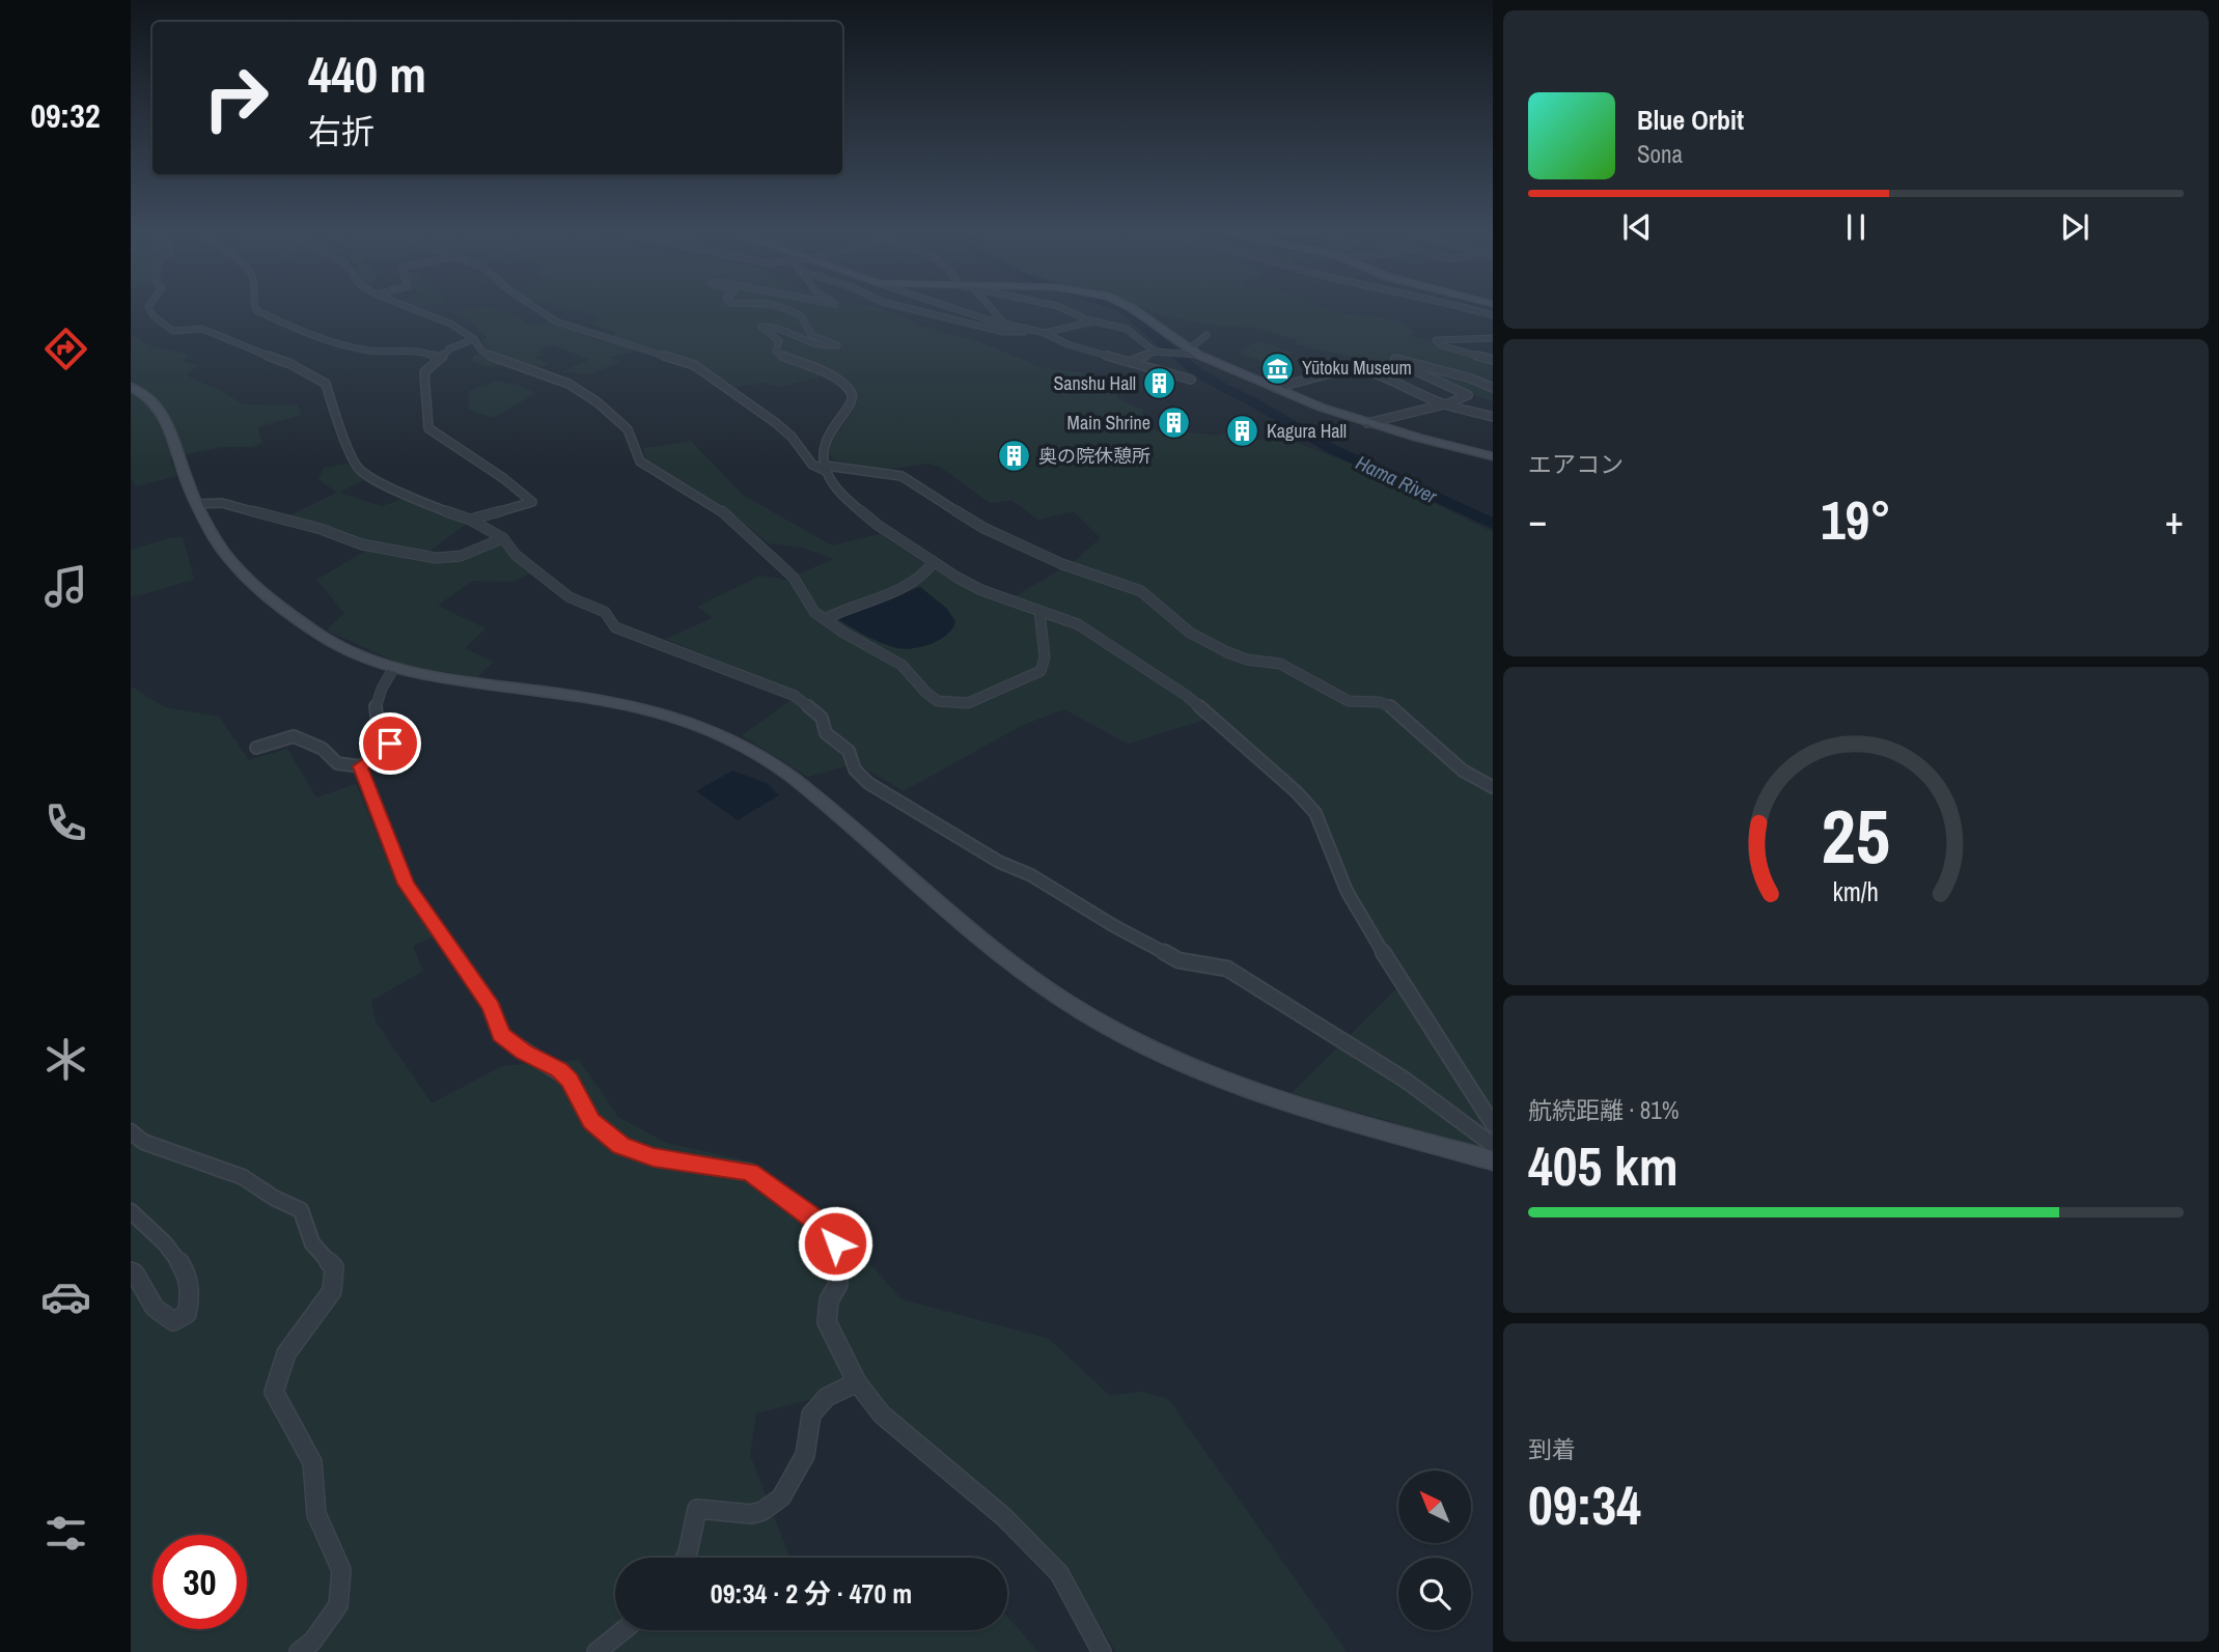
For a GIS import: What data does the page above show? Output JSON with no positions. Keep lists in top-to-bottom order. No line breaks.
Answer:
{"water":["Hama River"],"places":{"museum":["Yūtoku Museum"],"building":["Sanshu Hall","Main Shrine","Kagura Hall","奥の院休憩所"]},"north":"top left","page":{"tabs":"09:32","turn":["440 m","右折"],"song":["Blue Orbit","Sona"],"tile":["エアコン",["航続距離 · 81%","405 km"],["到着","09:34"]],"heat":["−","19°","+"],"limit":"30","trip":"09:34 · 2 分 · 470 m","gauge":["25","km/h"]}}
